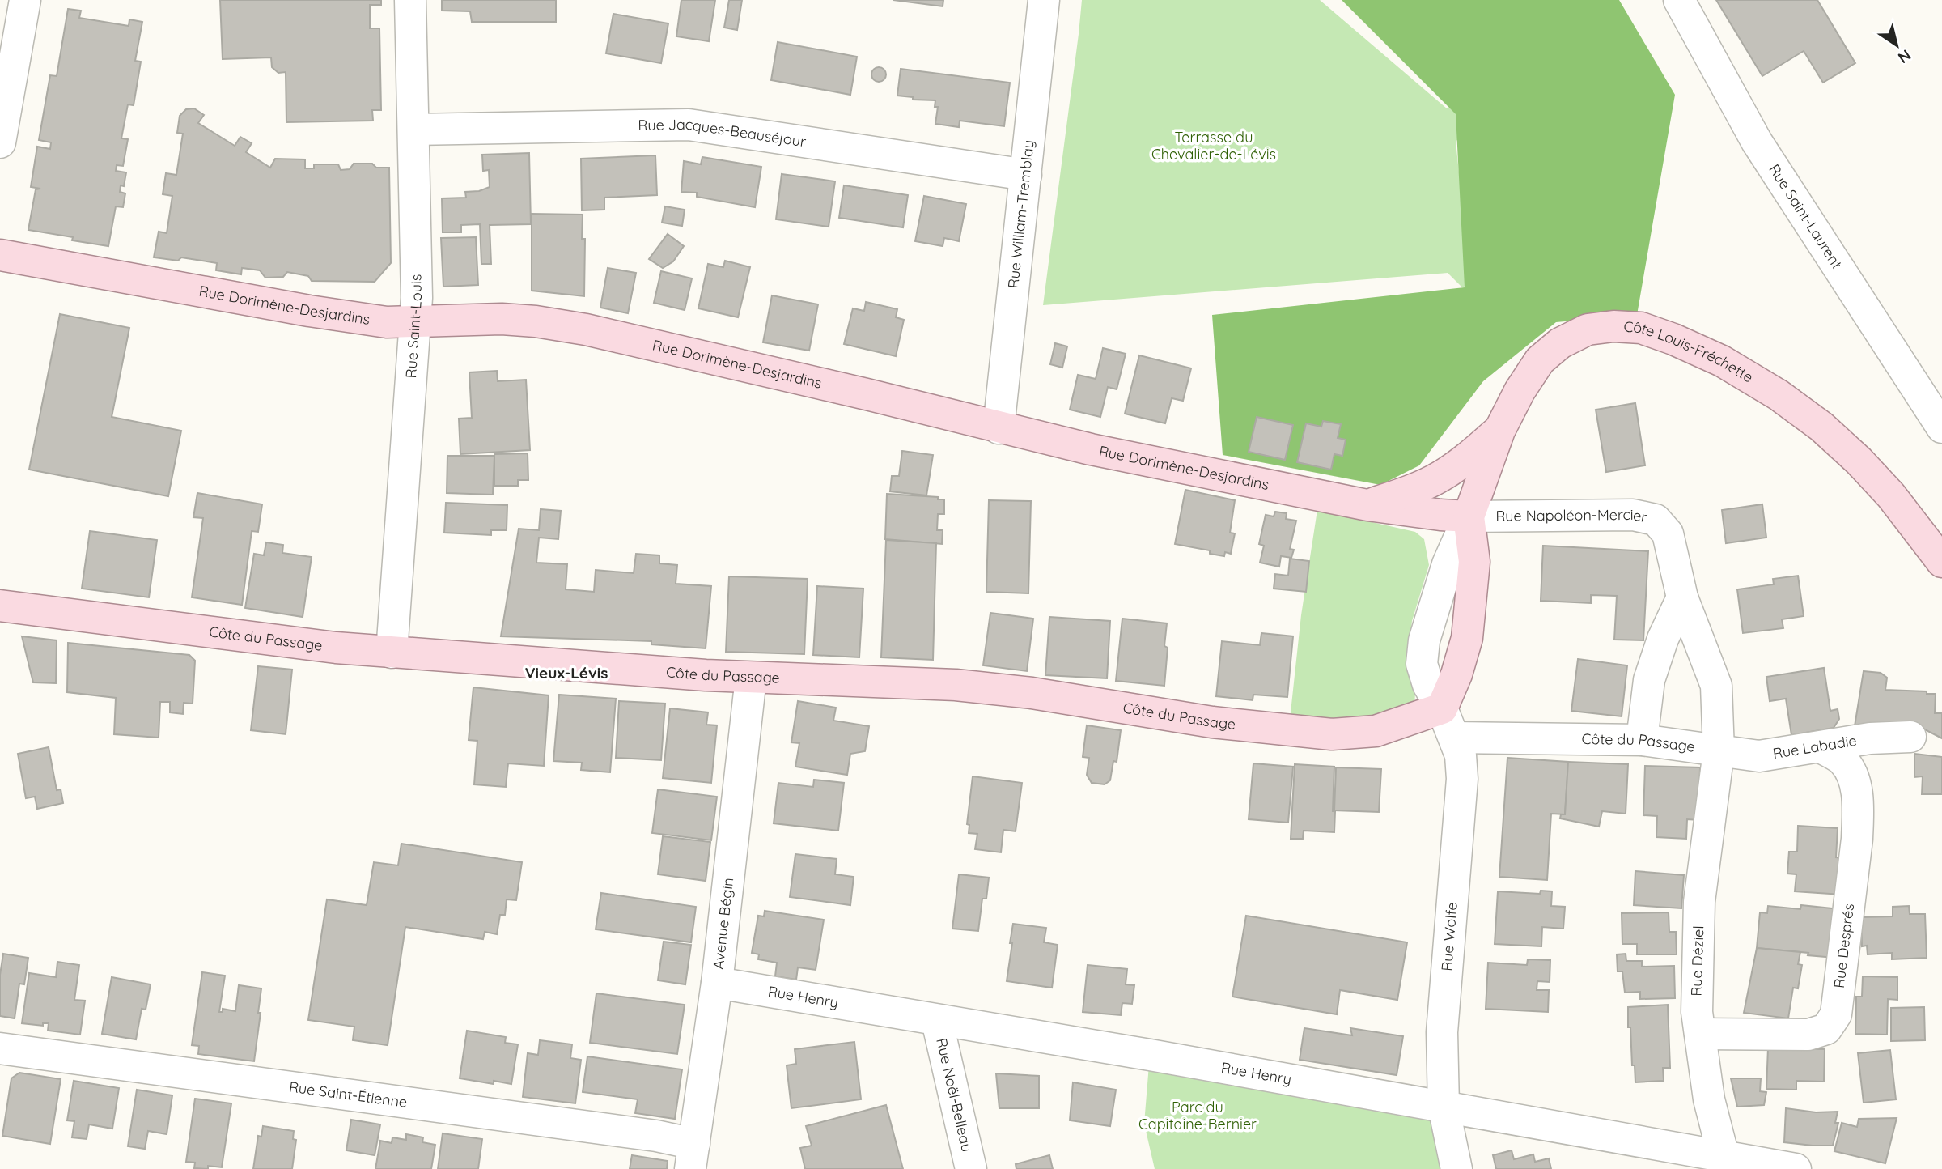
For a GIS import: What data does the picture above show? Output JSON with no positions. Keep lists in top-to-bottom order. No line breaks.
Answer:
{"streets":{"main road":["Rue Dorimène-Desjardins","Côte Louis-Fréchette","Côte du Passage"],"street":["Rue Jacques-Beauséjour","Rue William-Tremblay","Rue Saint-Laurent","Rue Saint-Louis","Rue Napoléon-Mercier","Rue Labadie","Avenue Bégin","Rue Wolfe","Rue Després","Rue Déziel","Rue Henry","Rue Saint-Étienne","Rue Noël-Belleau"]},"crossings":[["Rue Jacques-Beauséjour","Rue William-Tremblay"],["Rue Jacques-Beauséjour","Rue Saint-Louis"],["Rue William-Tremblay","Rue Dorimène-Desjardins"],["Rue Dorimène-Desjardins","Rue Saint-Louis"],["Rue Dorimène-Desjardins","Côte Louis-Fréchette"],["Rue Dorimène-Desjardins","Rue Napoléon-Mercier"],["Rue Saint-Louis","Côte du Passage"],["Côte Louis-Fréchette","Rue Napoléon-Mercier"],["Côte Louis-Fréchette","Côte du Passage"],["Côte Louis-Fréchette","Rue Wolfe"],["Rue Napoléon-Mercier","Côte du Passage"],["Rue Napoléon-Mercier","Rue Labadie"],["Rue Napoléon-Mercier","Rue Déziel"],["Côte du Passage","Rue Labadie"],["Côte du Passage","Avenue Bégin"],["Côte du Passage","Rue Wolfe"],["Côte du Passage","Rue Déziel"],["Rue Labadie","Rue Després"],["Rue Labadie","Rue Déziel"],["Avenue Bégin","Rue Henry"],["Avenue Bégin","Rue Saint-Étienne"],["Rue Wolfe","Rue Henry"],["Rue Després","Rue Déziel"],["Rue Déziel","Rue Henry"],["Rue Henry","Rue Noël-Belleau"]],"districts":["Vieux-Lévis"],"parks":["Terrasse du Chevalier-de-Lévis","Parc du Capitaine-Bernier"],"north":"bottom right"}
